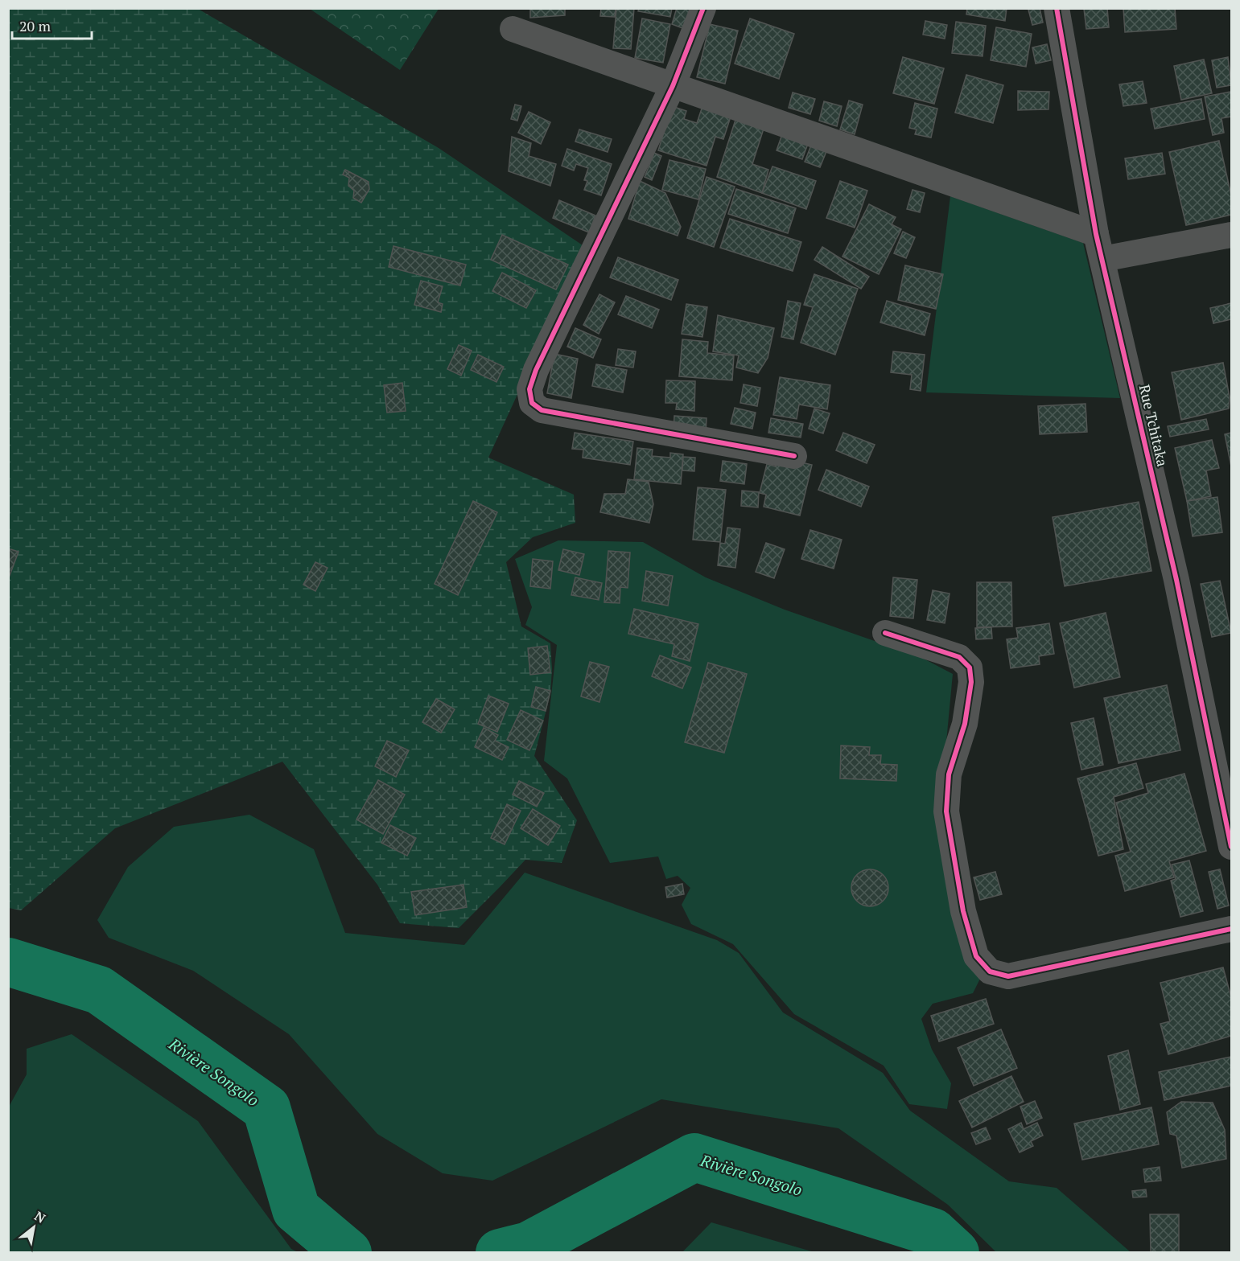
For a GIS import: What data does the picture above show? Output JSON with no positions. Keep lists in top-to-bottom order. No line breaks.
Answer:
{"streets":{"street":["Rue Tchitaka"]},"water":["Rivière Songolo"],"scale_bar":"20 m","north":"top right"}
